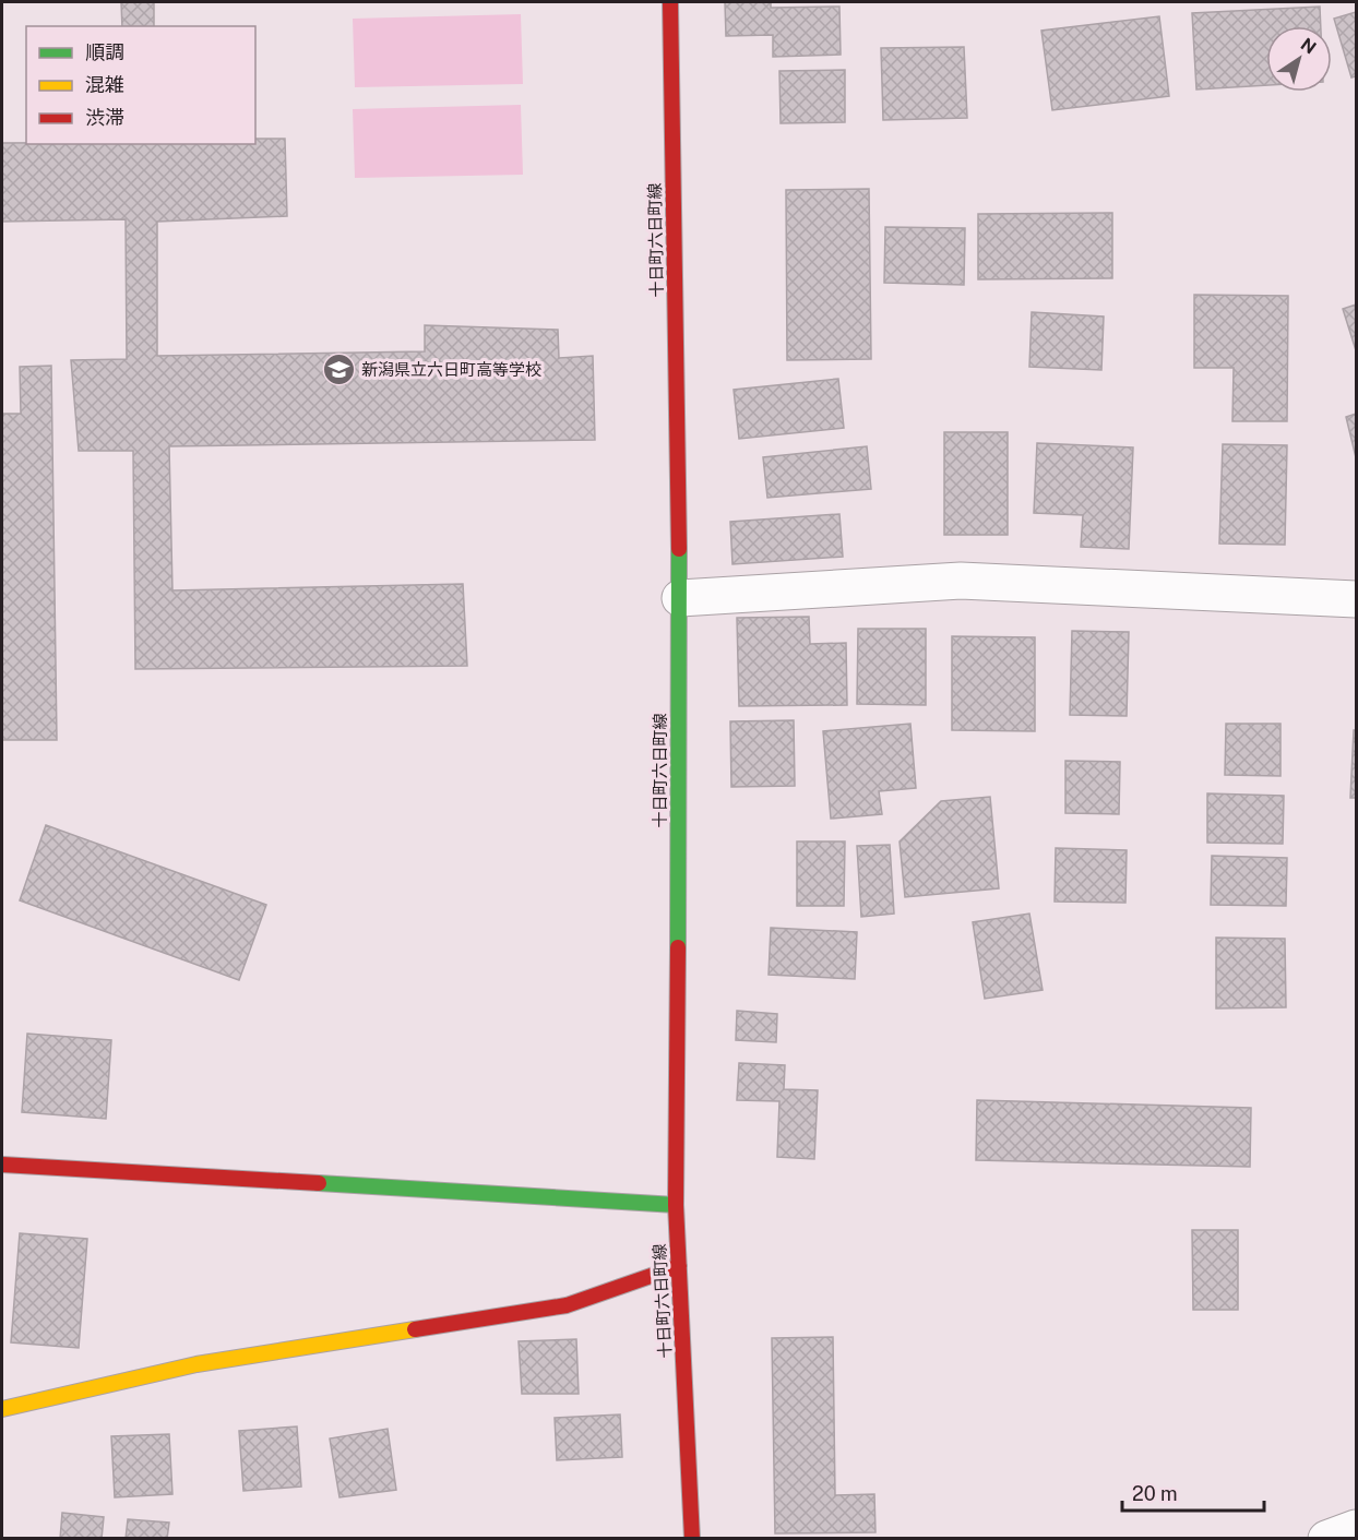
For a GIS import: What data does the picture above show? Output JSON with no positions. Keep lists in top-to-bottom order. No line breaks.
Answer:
{"streets":{"main road":["十日町六日町線"]},"places":{"school or university":["新潟県立六日町高等学校"]},"legend":["順調","混雑","渋滞"],"scale_bar":"20 m","north":"top right"}
